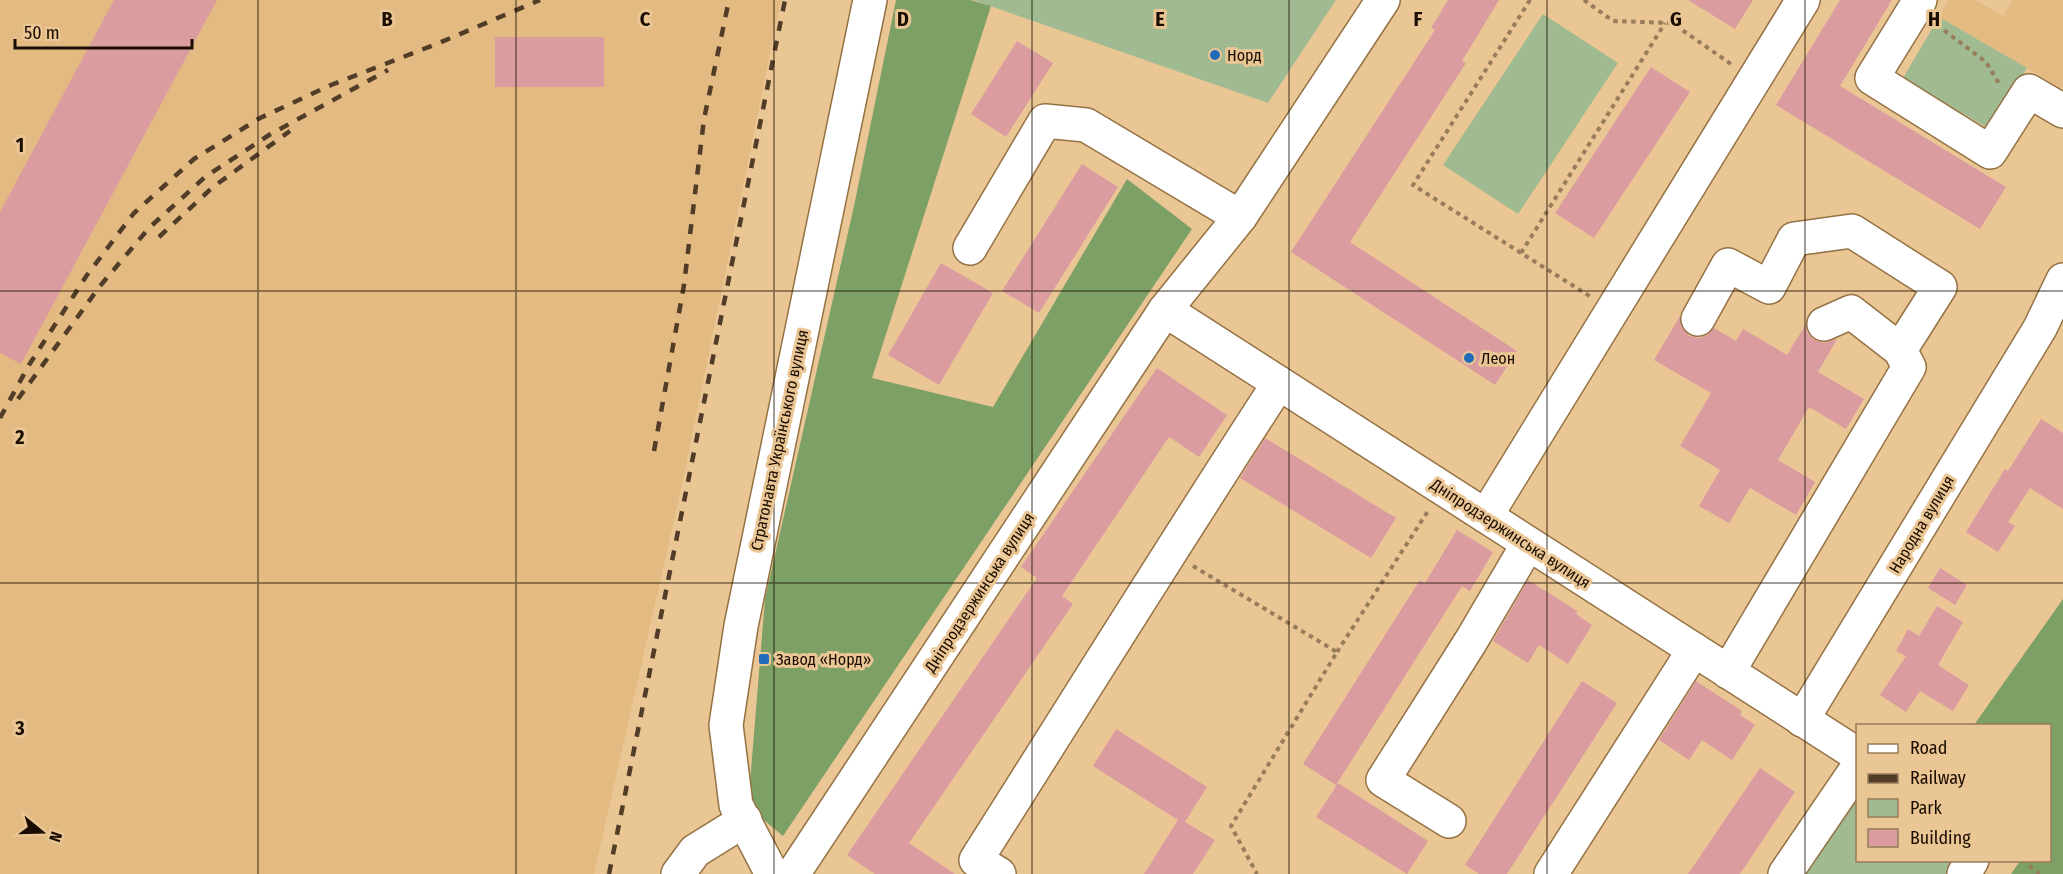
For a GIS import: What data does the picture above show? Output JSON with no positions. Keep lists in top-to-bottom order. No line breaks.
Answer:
{"streets":{"street":["Стратонавта Українського вулиця","Народна вулиця","Дніпродзержинська вулиця"]},"crossings":[["Народна вулиця","Дніпродзержинська вулиця"]],"places":{"other":["Норд","Леон"],"transit":["Завод «Норд»"]},"legend":["Road","Railway","Park","Building"],"scale_bar":"50 m","north":"right","grid":{"columns":["B","C","D","E","F","G","H"],"rows":["1","2","3"]}}
